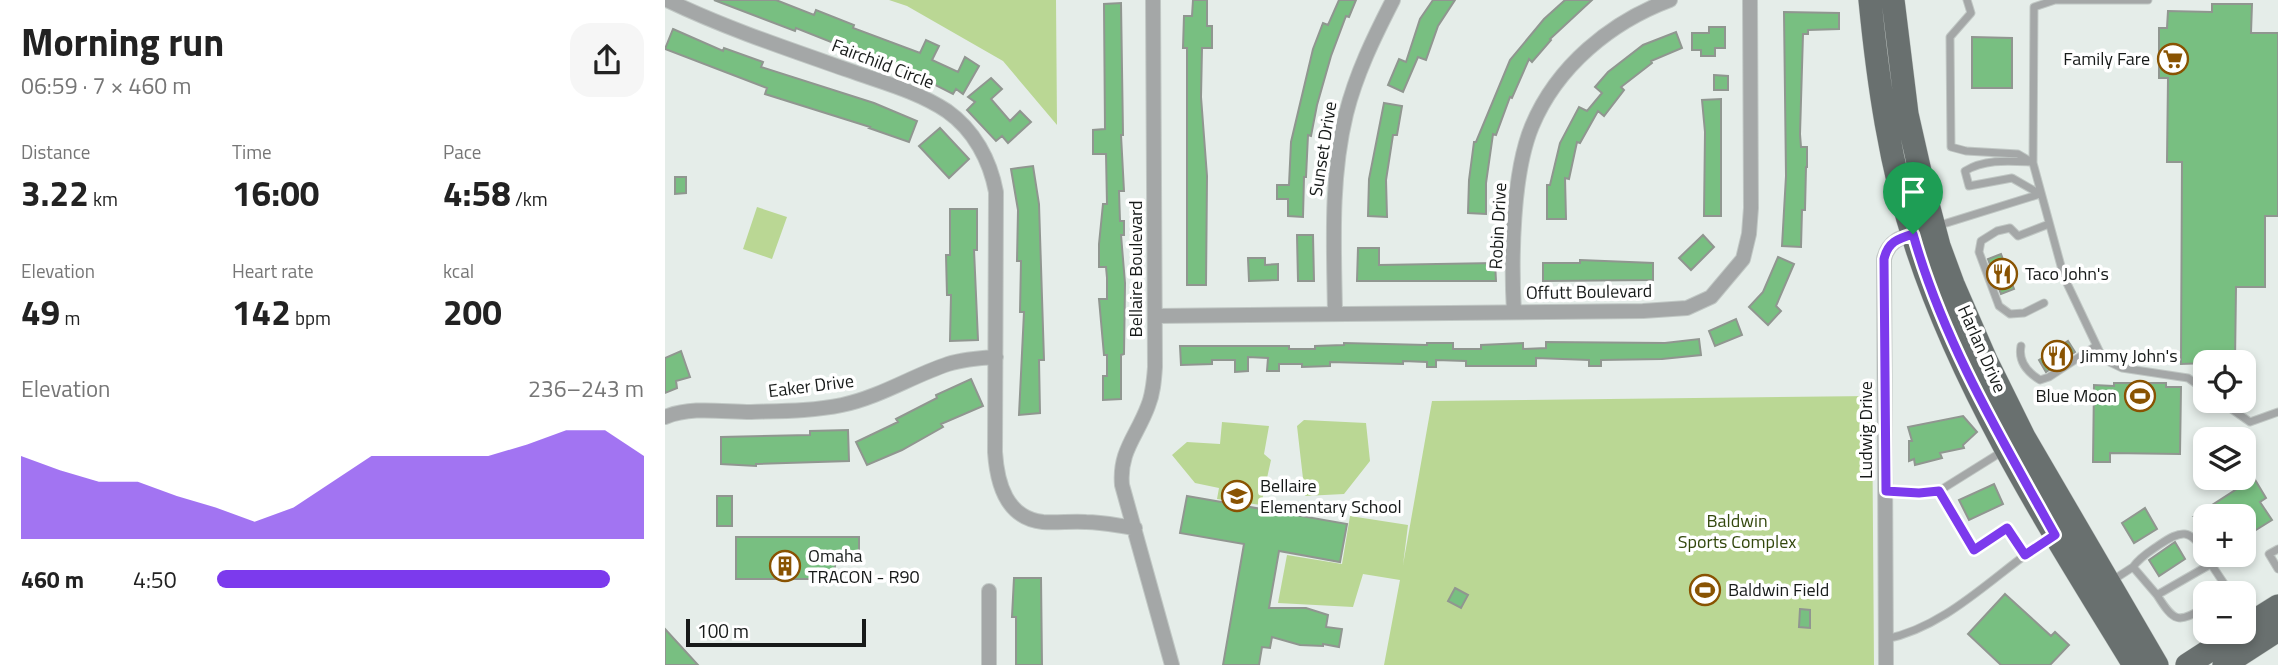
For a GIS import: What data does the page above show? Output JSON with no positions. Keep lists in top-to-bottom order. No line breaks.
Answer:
{"streets":{"main road":["Harlan Drive"],"street":["Fairchild Circle","Sunset Drive","Robin Drive","Bellaire Boulevard","Offutt Boulevard","Eaker Drive","Ludwig Drive"]},"crossings":[["Fairchild Circle","Bellaire Boulevard"],["Fairchild Circle","Eaker Drive"],["Sunset Drive","Offutt Boulevard"],["Robin Drive","Offutt Boulevard"],["Bellaire Boulevard","Offutt Boulevard"],["Harlan Drive","Ludwig Drive"]],"parks":["Baldwin Sports Complex"],"places":{"supermarket":["Family Fare"],"restaurant":["Taco John's","Jimmy John's"],"sports":["Blue Moon","Baldwin Field"],"school or university":["Bellaire Elementary School"],"building":["Omaha TRACON - R90"]},"scale_bar":"100 m","page":{"heading":["Morning run","06:59 · 7 × 460 m"],"stats":[["Distance","3.22 km"],["Time","16:00"],["Pace","4:58 /km"],["Elevation","49 m"],["Heart rate","142 bpm"],["kcal","200"]],"map_buttons":["+","−"],"chart":["Elevation","236–243 m"],"list":[{"name":"460 m","note":"4:50"}],"scale":"100 m"}}
